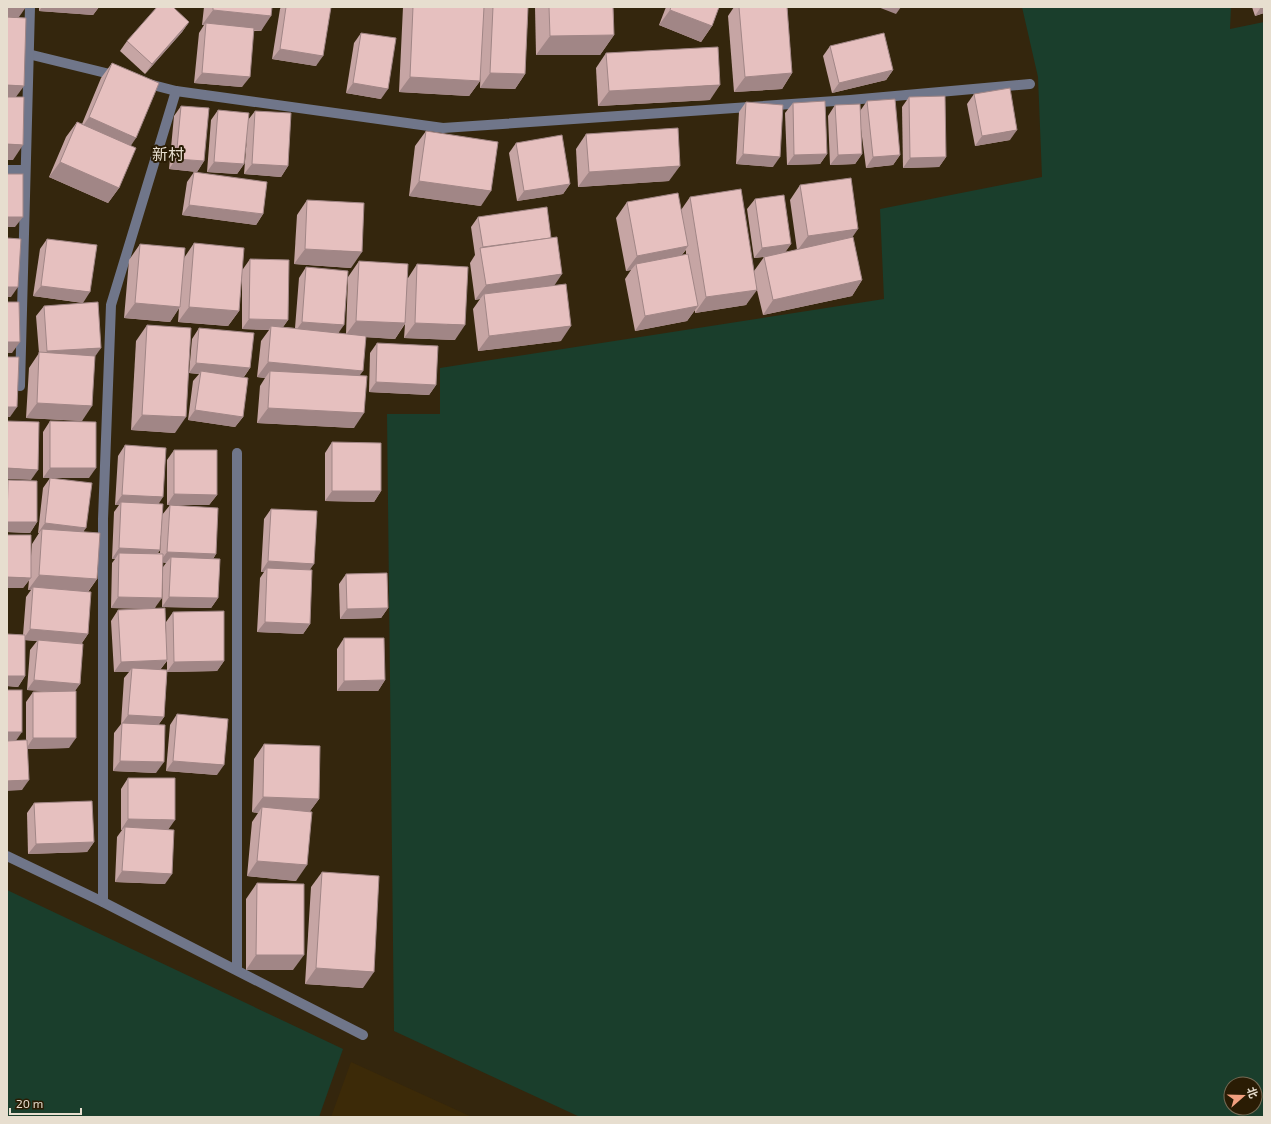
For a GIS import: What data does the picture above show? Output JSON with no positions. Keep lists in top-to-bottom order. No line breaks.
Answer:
{"districts":["新村"],"scale_bar":"20 m","north":"right"}
